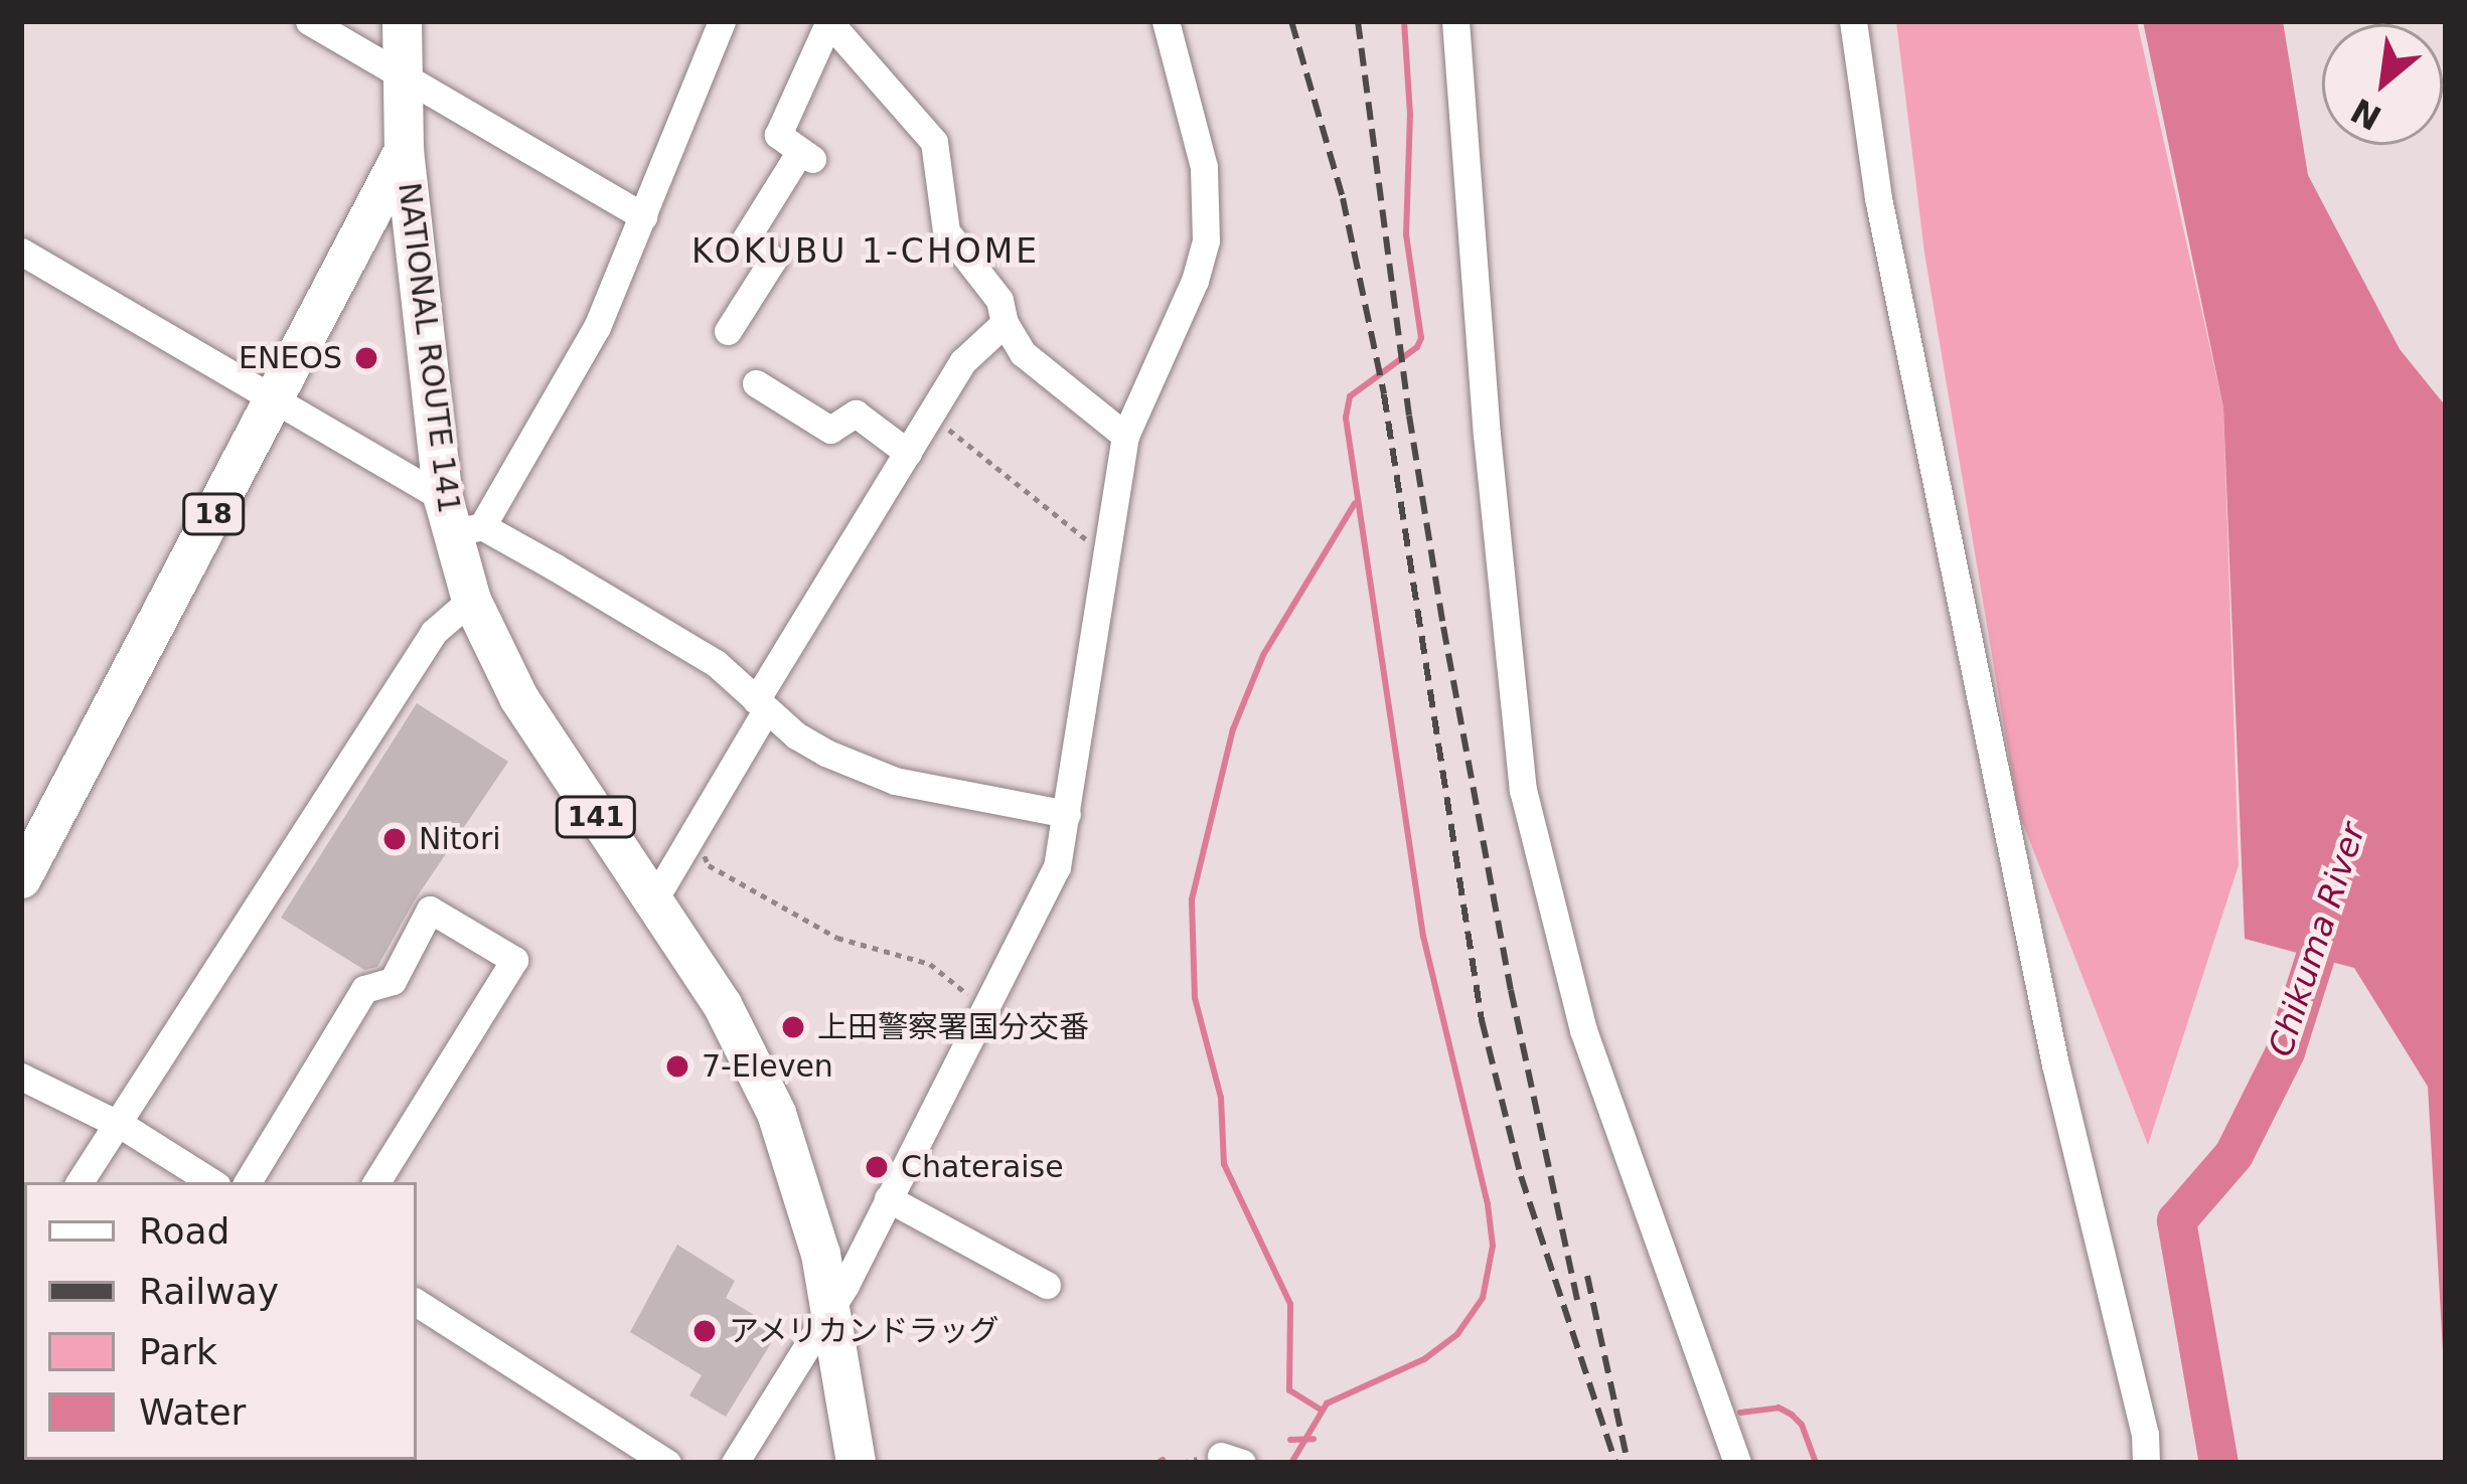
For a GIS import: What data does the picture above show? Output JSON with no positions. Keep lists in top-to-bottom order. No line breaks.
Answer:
{"streets":{"highway":["NATIONAL ROUTE 141","18","141"]},"crossings":[["NATIONAL ROUTE 141","18"]],"districts":["KOKUBU 1-CHOME"],"water":["Chikuma River"],"places":["ENEOS","Nitori","上田警察署国分交番","7-Eleven","Chateraise","アメリカンドラッグ"],"legend":["Road","Railway","Park","Water"],"north":"bottom left"}
